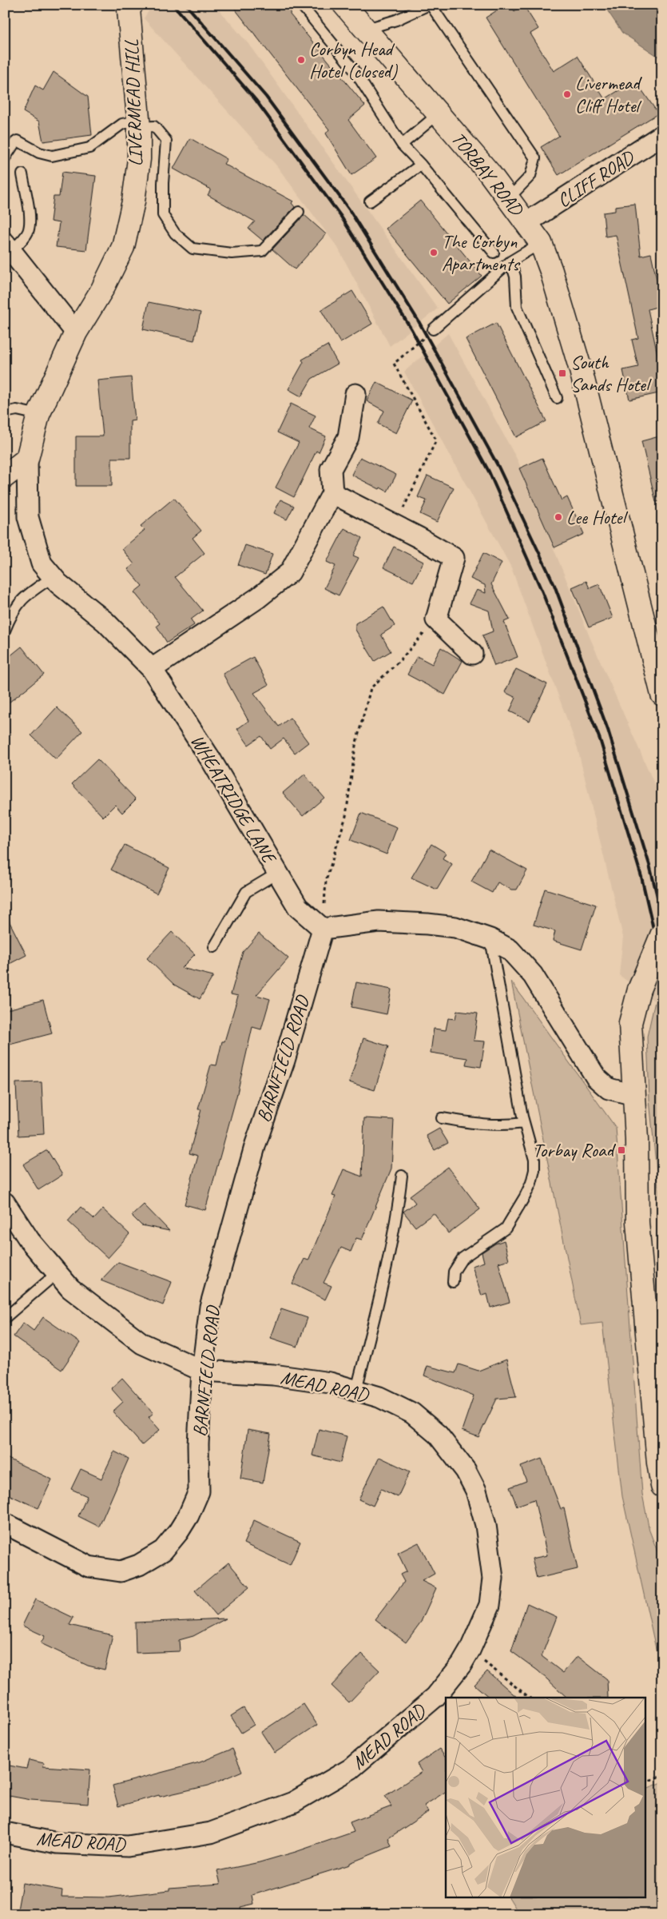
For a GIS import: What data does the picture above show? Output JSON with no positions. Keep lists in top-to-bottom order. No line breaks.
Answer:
{"streets":{"main road":["LIVERMEAD HILL","TORBAY ROAD","WHEATRIDGE LANE"],"street":["CLIFF ROAD","BARNFIELD ROAD","MEAD ROAD"]},"crossings":[["LIVERMEAD HILL","WHEATRIDGE LANE"],["TORBAY ROAD","CLIFF ROAD"],["WHEATRIDGE LANE","BARNFIELD ROAD"],["BARNFIELD ROAD","MEAD ROAD"]],"places":{"other":["Corbyn Head Hotel (closed)","Livermead Cliff Hotel","The Corbyn Apartments","Lee Hotel"],"transit":["South Sands Hotel","Torbay Road"]}}
